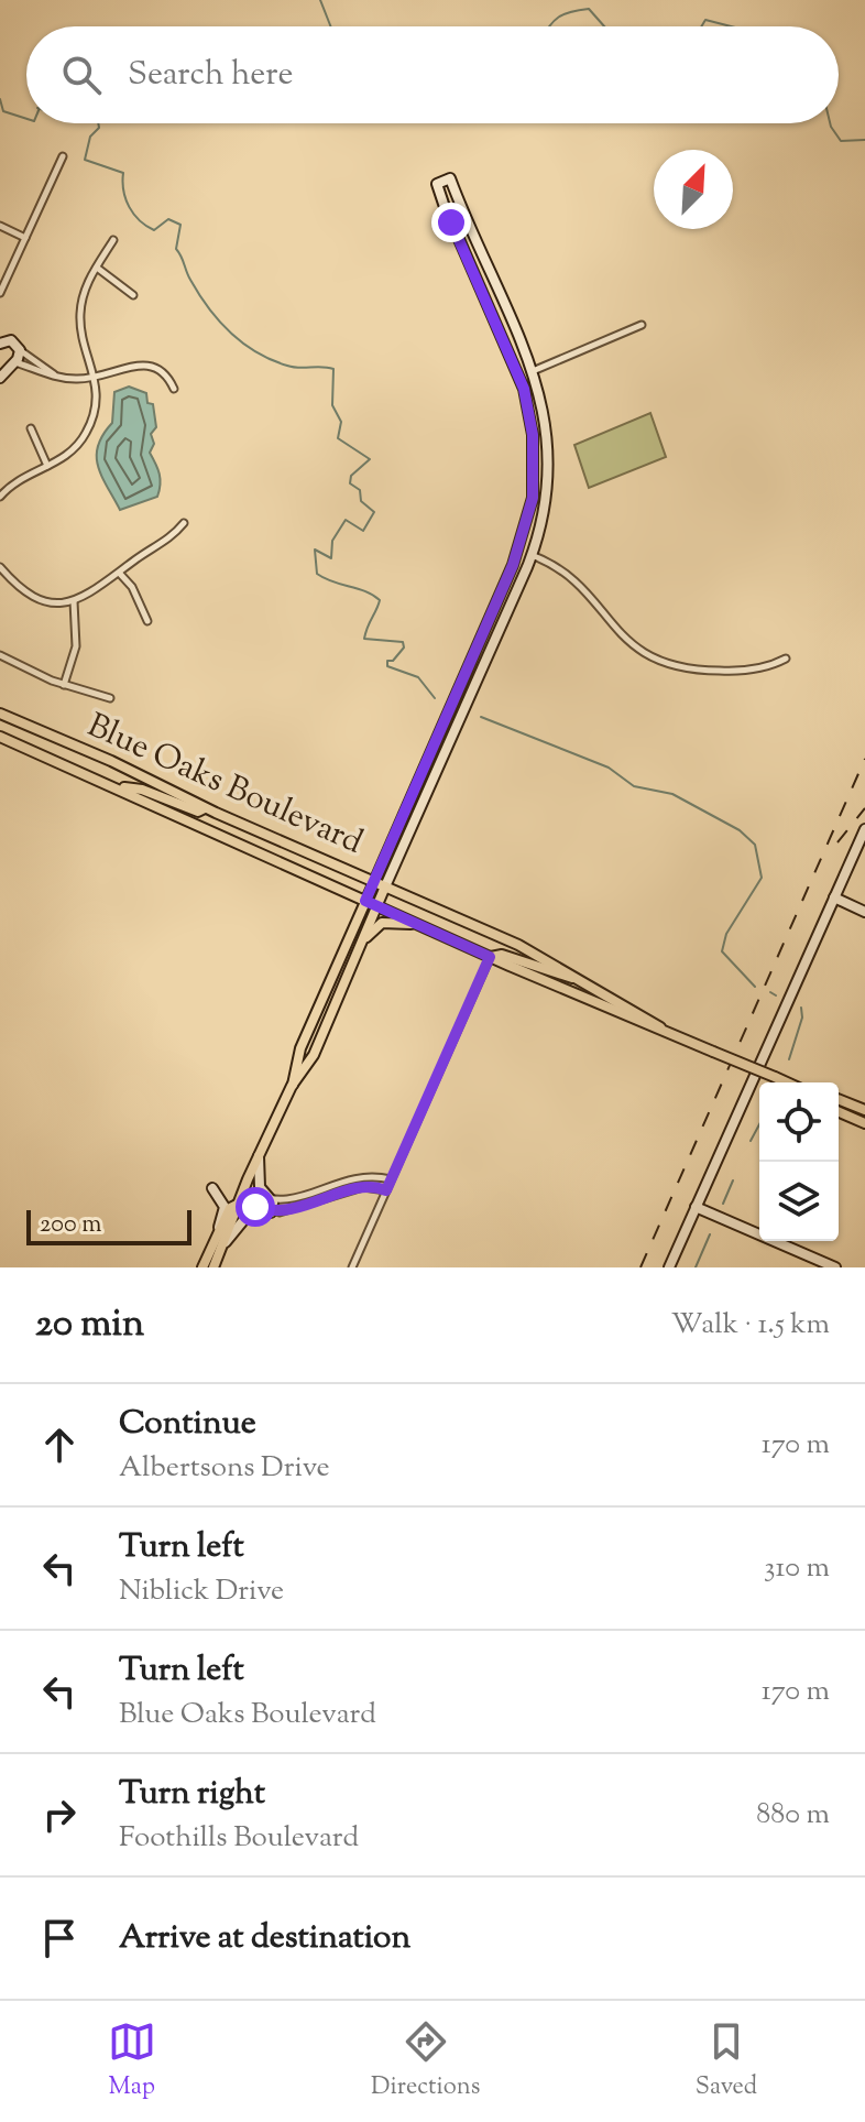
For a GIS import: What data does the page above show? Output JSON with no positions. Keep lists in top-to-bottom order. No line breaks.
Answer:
{"streets":{"main road":["Blue Oaks Boulevard"]},"scale_bar":"200 m","north":"top right","page":{"search":"Search here","scale":"200 m","heading":["20 min","Walk · 1.5 km"],"list":[["Continue","Albertsons Drive","170 m"],["Turn left","Niblick Drive","310 m"],["Turn left","Blue Oaks Boulevard","170 m"],["Turn right","Foothills Boulevard","880 m"],"Arrive at destination"],"nav":["Map","Directions","Saved"]}}
